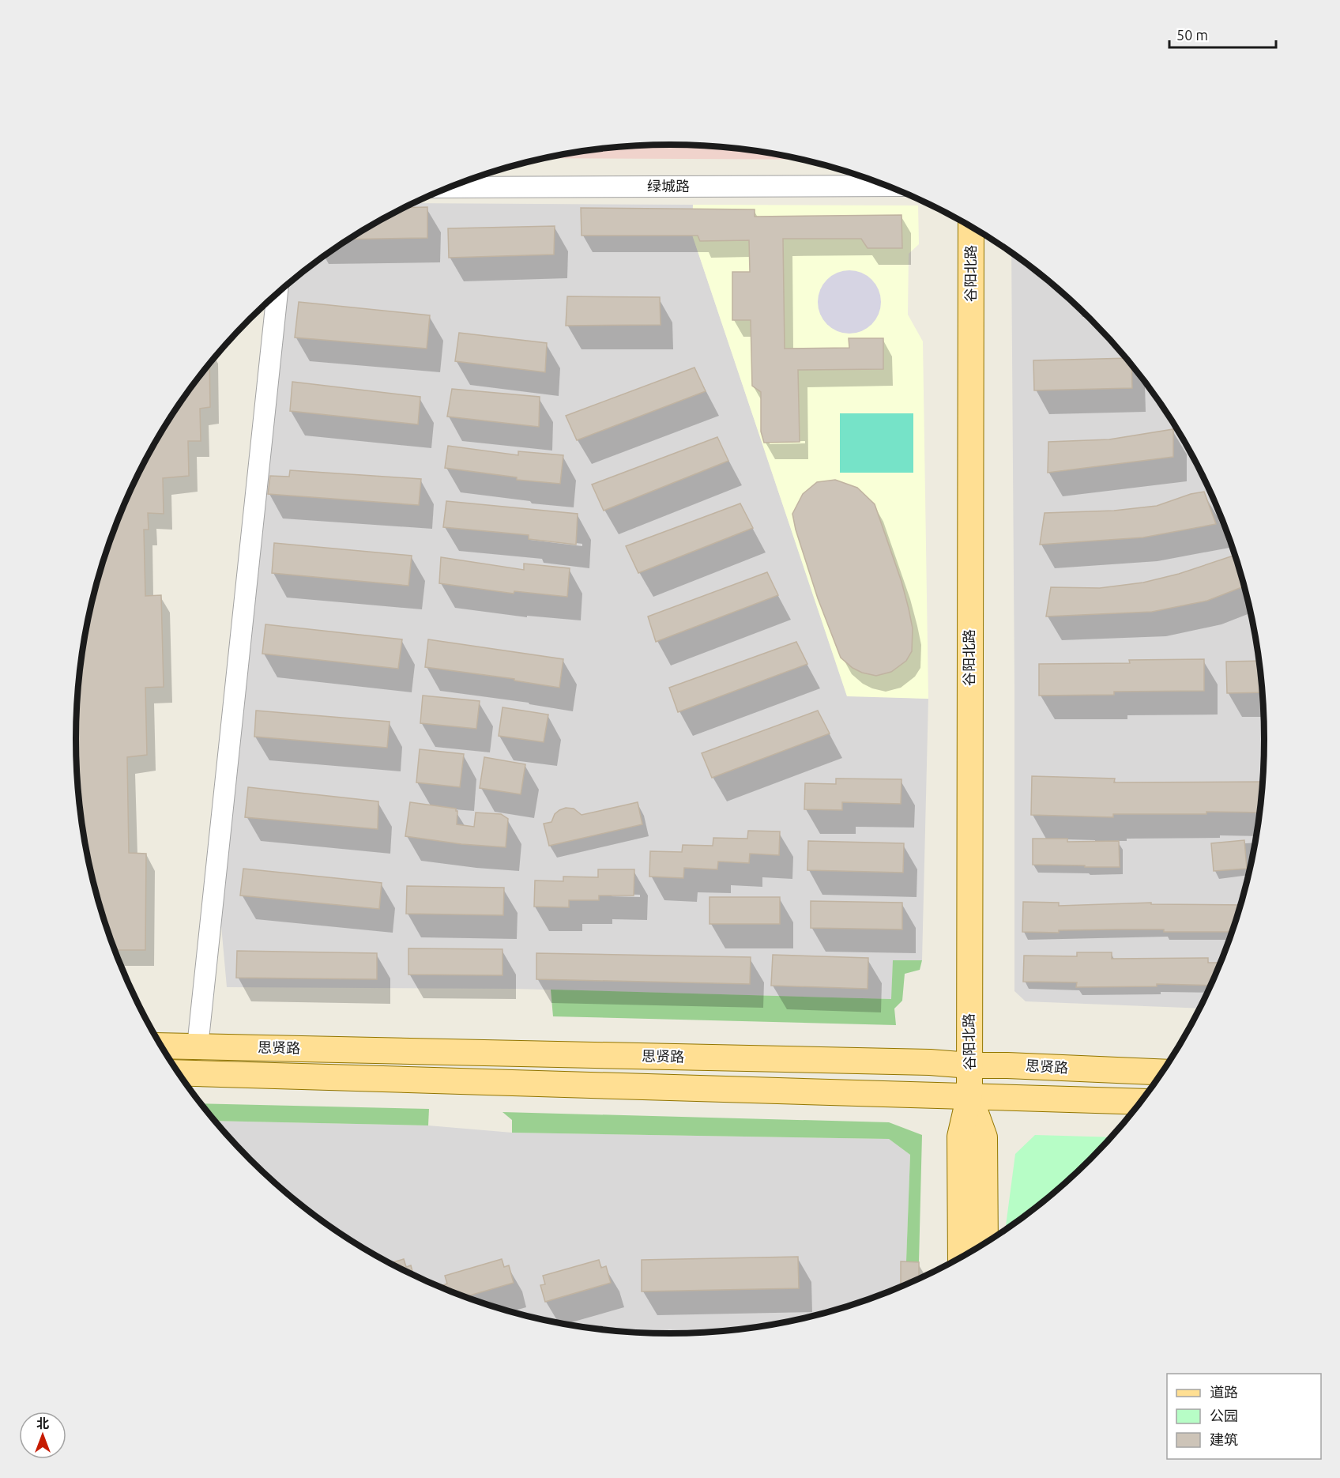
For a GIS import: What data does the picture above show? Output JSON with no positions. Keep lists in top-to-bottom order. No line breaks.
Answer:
{"streets":{"main road":["谷阳北路","思贤路"],"street":["绿城路"]},"crossings":[["谷阳北路","思贤路"]],"legend":["道路","公园","建筑"],"scale_bar":"50 m","north":"top"}
